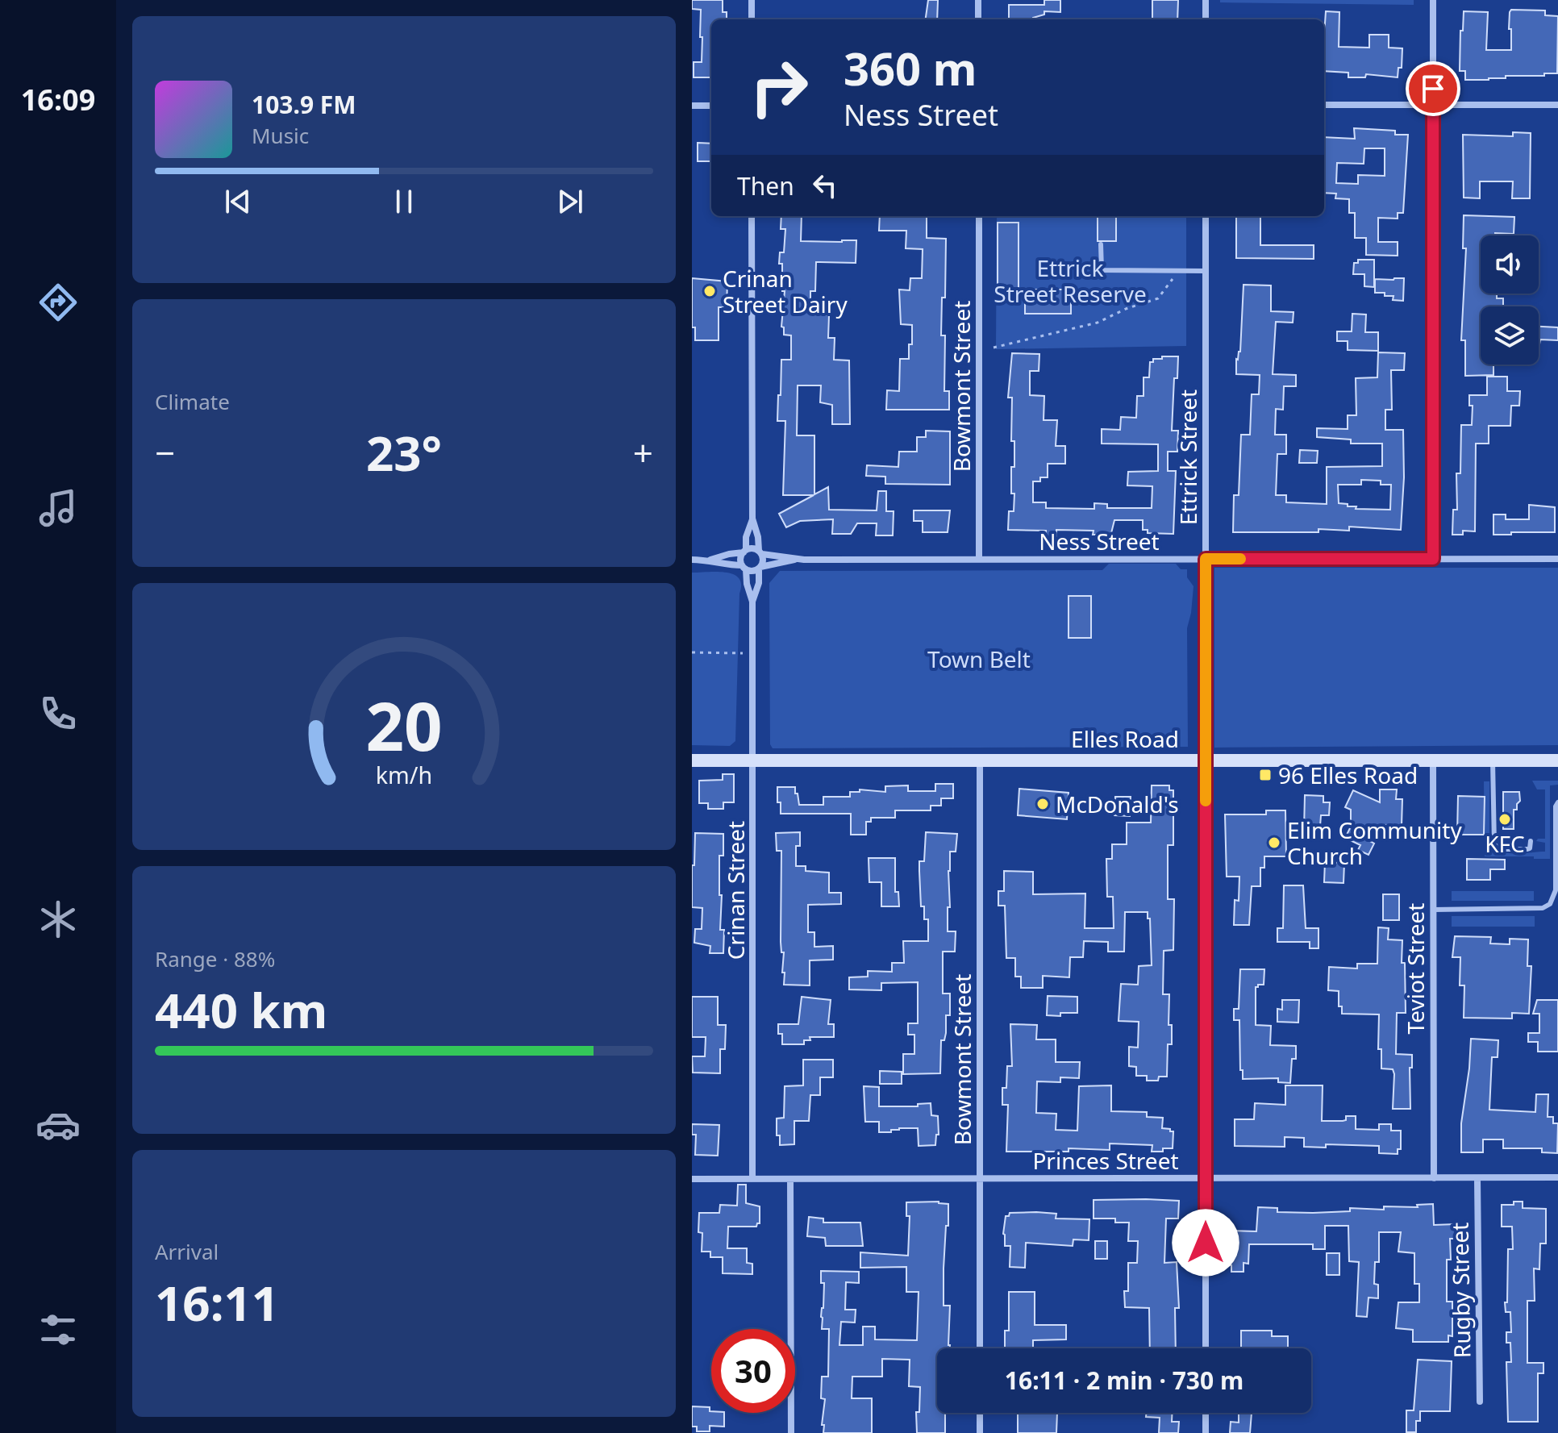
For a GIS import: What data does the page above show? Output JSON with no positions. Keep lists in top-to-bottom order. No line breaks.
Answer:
{"streets":{"main road":["Elles Road"],"street":["Bowmont Street","Ettrick Street","Ness Street","Crinan Street","Teviot Street","Princes Street","Rugby Street"]},"crossings":[["Bowmont Street","Ness Street"],["Bowmont Street","Elles Road"],["Bowmont Street","Princes Street"],["Ettrick Street","Ness Street"],["Ettrick Street","Elles Road"],["Ettrick Street","Princes Street"],["Ness Street","Crinan Street"],["Elles Road","Crinan Street"],["Elles Road","Teviot Street"],["Crinan Street","Princes Street"],["Teviot Street","Princes Street"],["Princes Street","Rugby Street"]],"parks":["Ettrick Street Reserve","Town Belt"],"places":{"other":["Crinan Street Dairy","McDonald's","KFC","Elim Community Church"],"transit":["96 Elles Road"]},"page":{"tabs":"16:09","turn":["360 m","Ness Street"],"song":["103.9 FM","Music"],"then":"Then","tile":["Climate",["Range · 88%","440 km"],["Arrival","16:11"]],"heat":["−","23°","+"],"limit":"30","trip":"16:11 · 2 min · 730 m","gauge":["20","km/h"]}}
